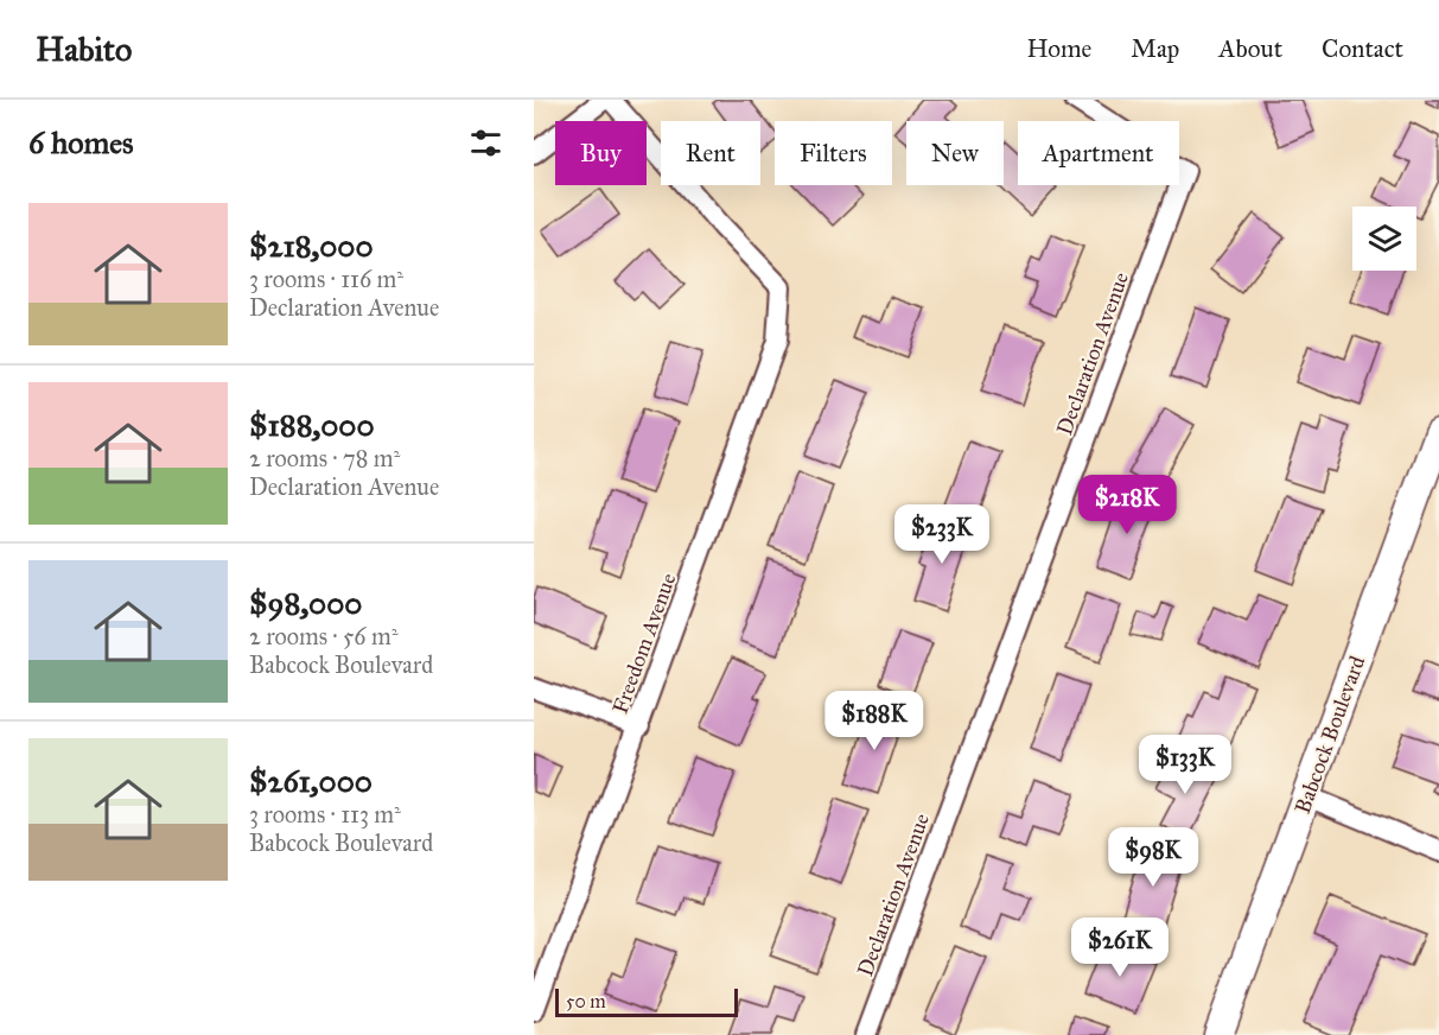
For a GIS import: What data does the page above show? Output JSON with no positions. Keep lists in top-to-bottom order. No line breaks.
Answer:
{"streets":{"street":["Declaration Avenue","Freedom Avenue","Babcock Boulevard"]},"scale_bar":"50 m","page":{"header":"Habito","nav":["Home","Map","About","Contact"],"heading":"6 homes","chip":["Buy","Rent","Filters","New","Apartment"],"list":[{"name":"$218,000","note":"3 rooms · 116 m² · Declaration Avenue"},{"name":"$188,000","note":"2 rooms · 78 m² · Declaration Avenue"},{"name":"$98,000","note":"2 rooms · 56 m² · Babcock Boulevard"},{"name":"$261,000","note":"3 rooms · 113 m² · Babcock Boulevard"}],"price":["$218K","$233K","$188K","$133K","$98K","$261K"],"scale":"50 m"}}
